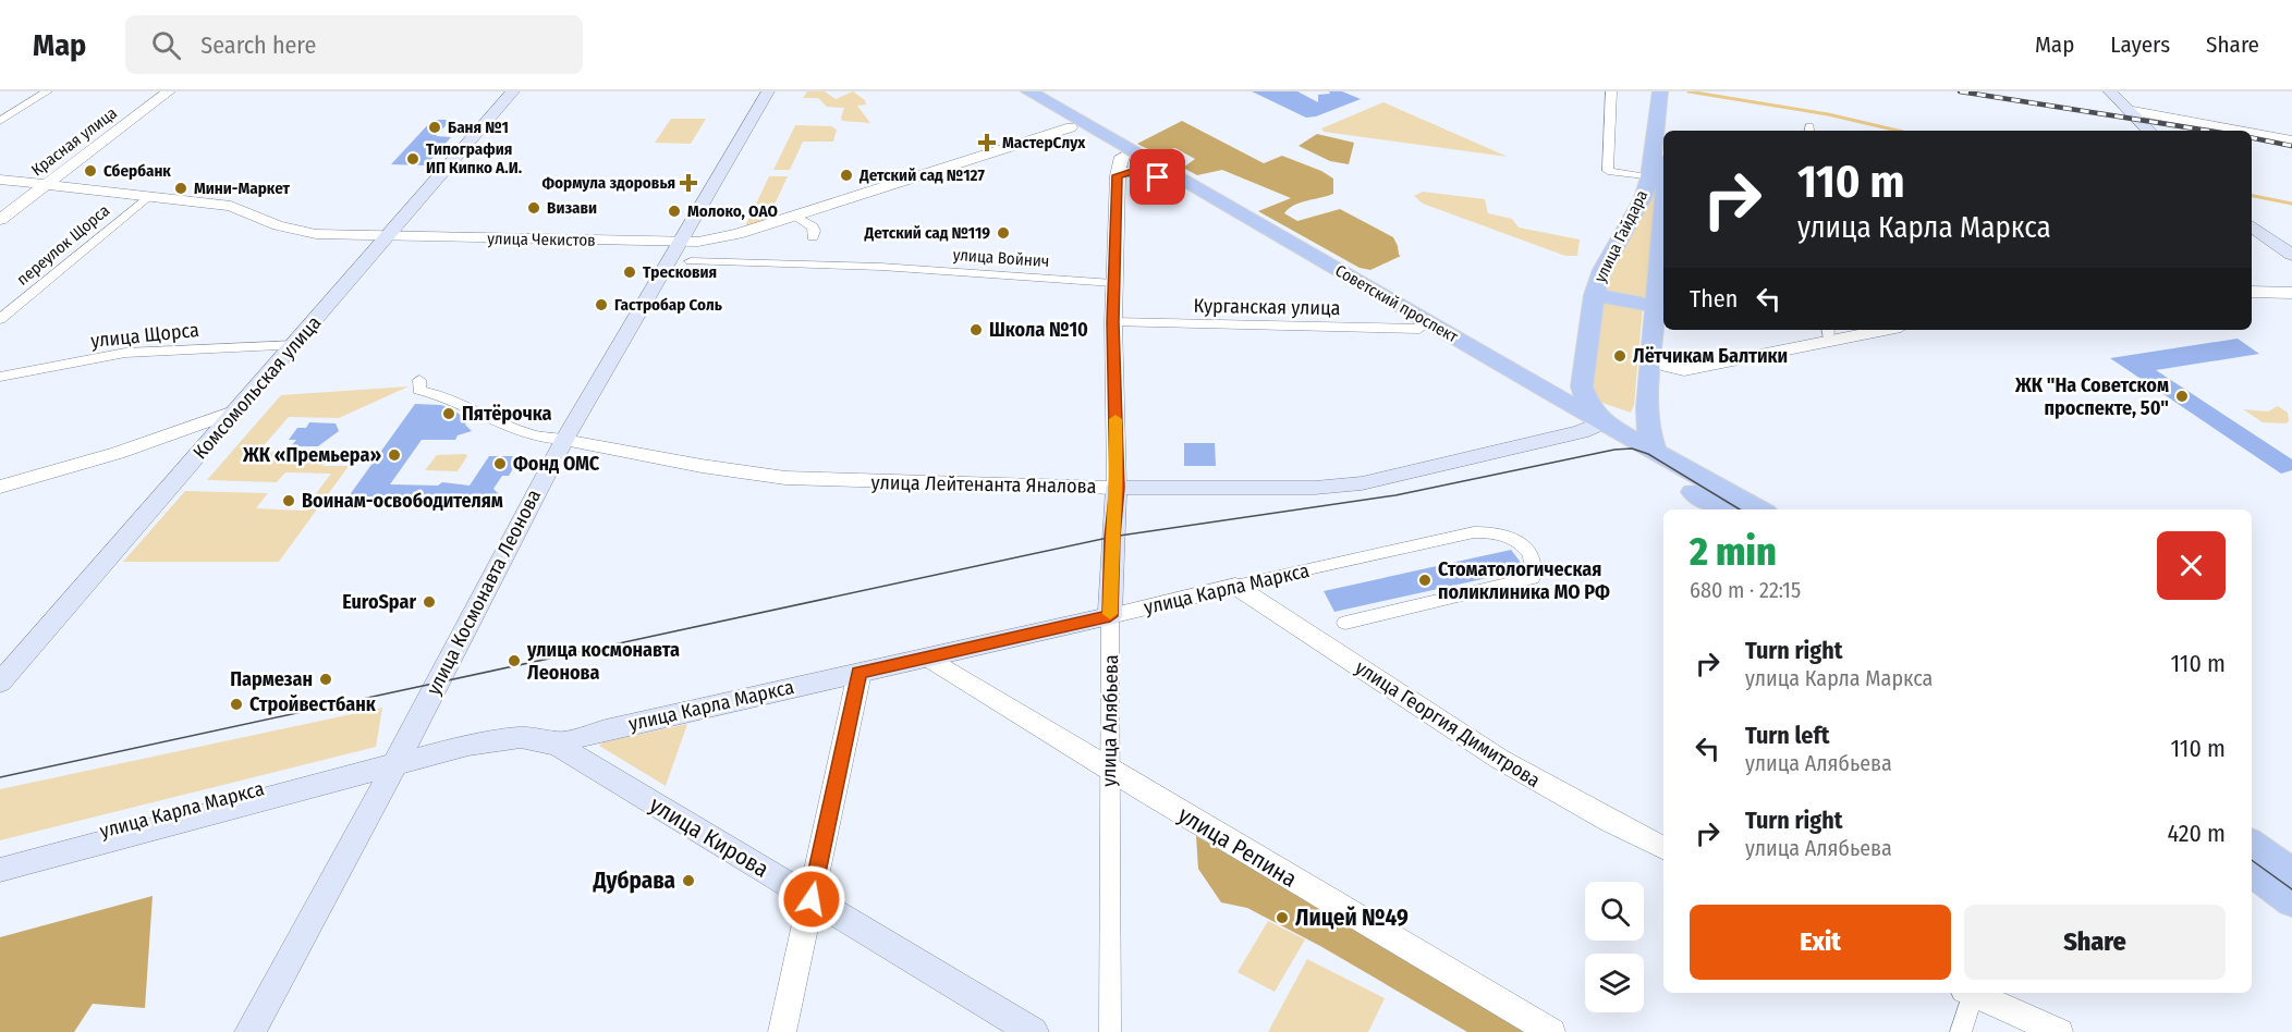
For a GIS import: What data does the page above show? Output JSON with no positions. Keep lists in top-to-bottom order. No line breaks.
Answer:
{"streets":{"main road":["улица Гайдара","Советский проспект","Комсомольская улица","улица Лейтенанта Яналова","улица Карла Маркса","улица Космонавта Леонова","улица Алябьева","улица Кирова"],"street":["Красная улица","улица Чекистов","переулок Щорса","улица Войнич","Курганская улица","улица Щорса","улица Георгия Димитрова","улица Репина"]},"crossings":[["Красная улица","улица Чекистов"],["улица Гайдара","Советский проспект"],["улица Чекистов","переулок Щорса"],["улица Чекистов","Советский проспект"],["улица Чекистов","Комсомольская улица"],["улица Чекистов","улица Космонавта Леонова"],["улица Войнич","улица Алябьева"],["Советский проспект","Курганская улица"],["Советский проспект","улица Лейтенанта Яналова"],["Советский проспект","улица Алябьева"],["Курганская улица","улица Алябьева"],["улица Щорса","Комсомольская улица"],["улица Лейтенанта Яналова","улица Космонавта Леонова"],["улица Лейтенанта Яналова","улица Алябьева"],["улица Карла Маркса","улица Космонавта Леонова"],["улица Карла Маркса","улица Алябьева"],["улица Карла Маркса","улица Георгия Димитрова"],["улица Карла Маркса","улица Кирова"],["улица Карла Маркса","улица Репина"],["улица Алябьева","улица Репина"]],"places":{"other":["Баня №1","Типография ИП Кипко А.И.","Сбербанк","Детский сад №127","Мини-Маркет","Визави","Молоко, ОАО","Детский сад №119","Тресковия","Гастробар Соль","Школа №10","Лётчикам Балтики","ЖК \"На Советском проспекте, 50\"","Пятёрочка","ЖК «Премьера»","Фонд ОМС","Воинам-освободителям","Стоматологическая поликлиника МО РФ","EuroSpar","улица космонавта Леонова","Пармезан","Стройвестбанк","Дубрава","Лицей №49"],"health":["МастерСлух","Формула здоровья"]},"page":{"header":"Map","search":"Search here","nav":["Map","Layers","Share"],"turn":["110 m","улица Карла Маркса"],"then":"Then","heading":["2 min","680 m · 22:15"],"list":[{"name":"Turn right","note":"улица Карла Маркса","value":"110 m"},{"name":"Turn left","note":"улица Алябьева","value":"110 m"},{"name":"Turn right","note":"улица Алябьева","value":"420 m"}],"buttons":["Exit","Share"]}}
